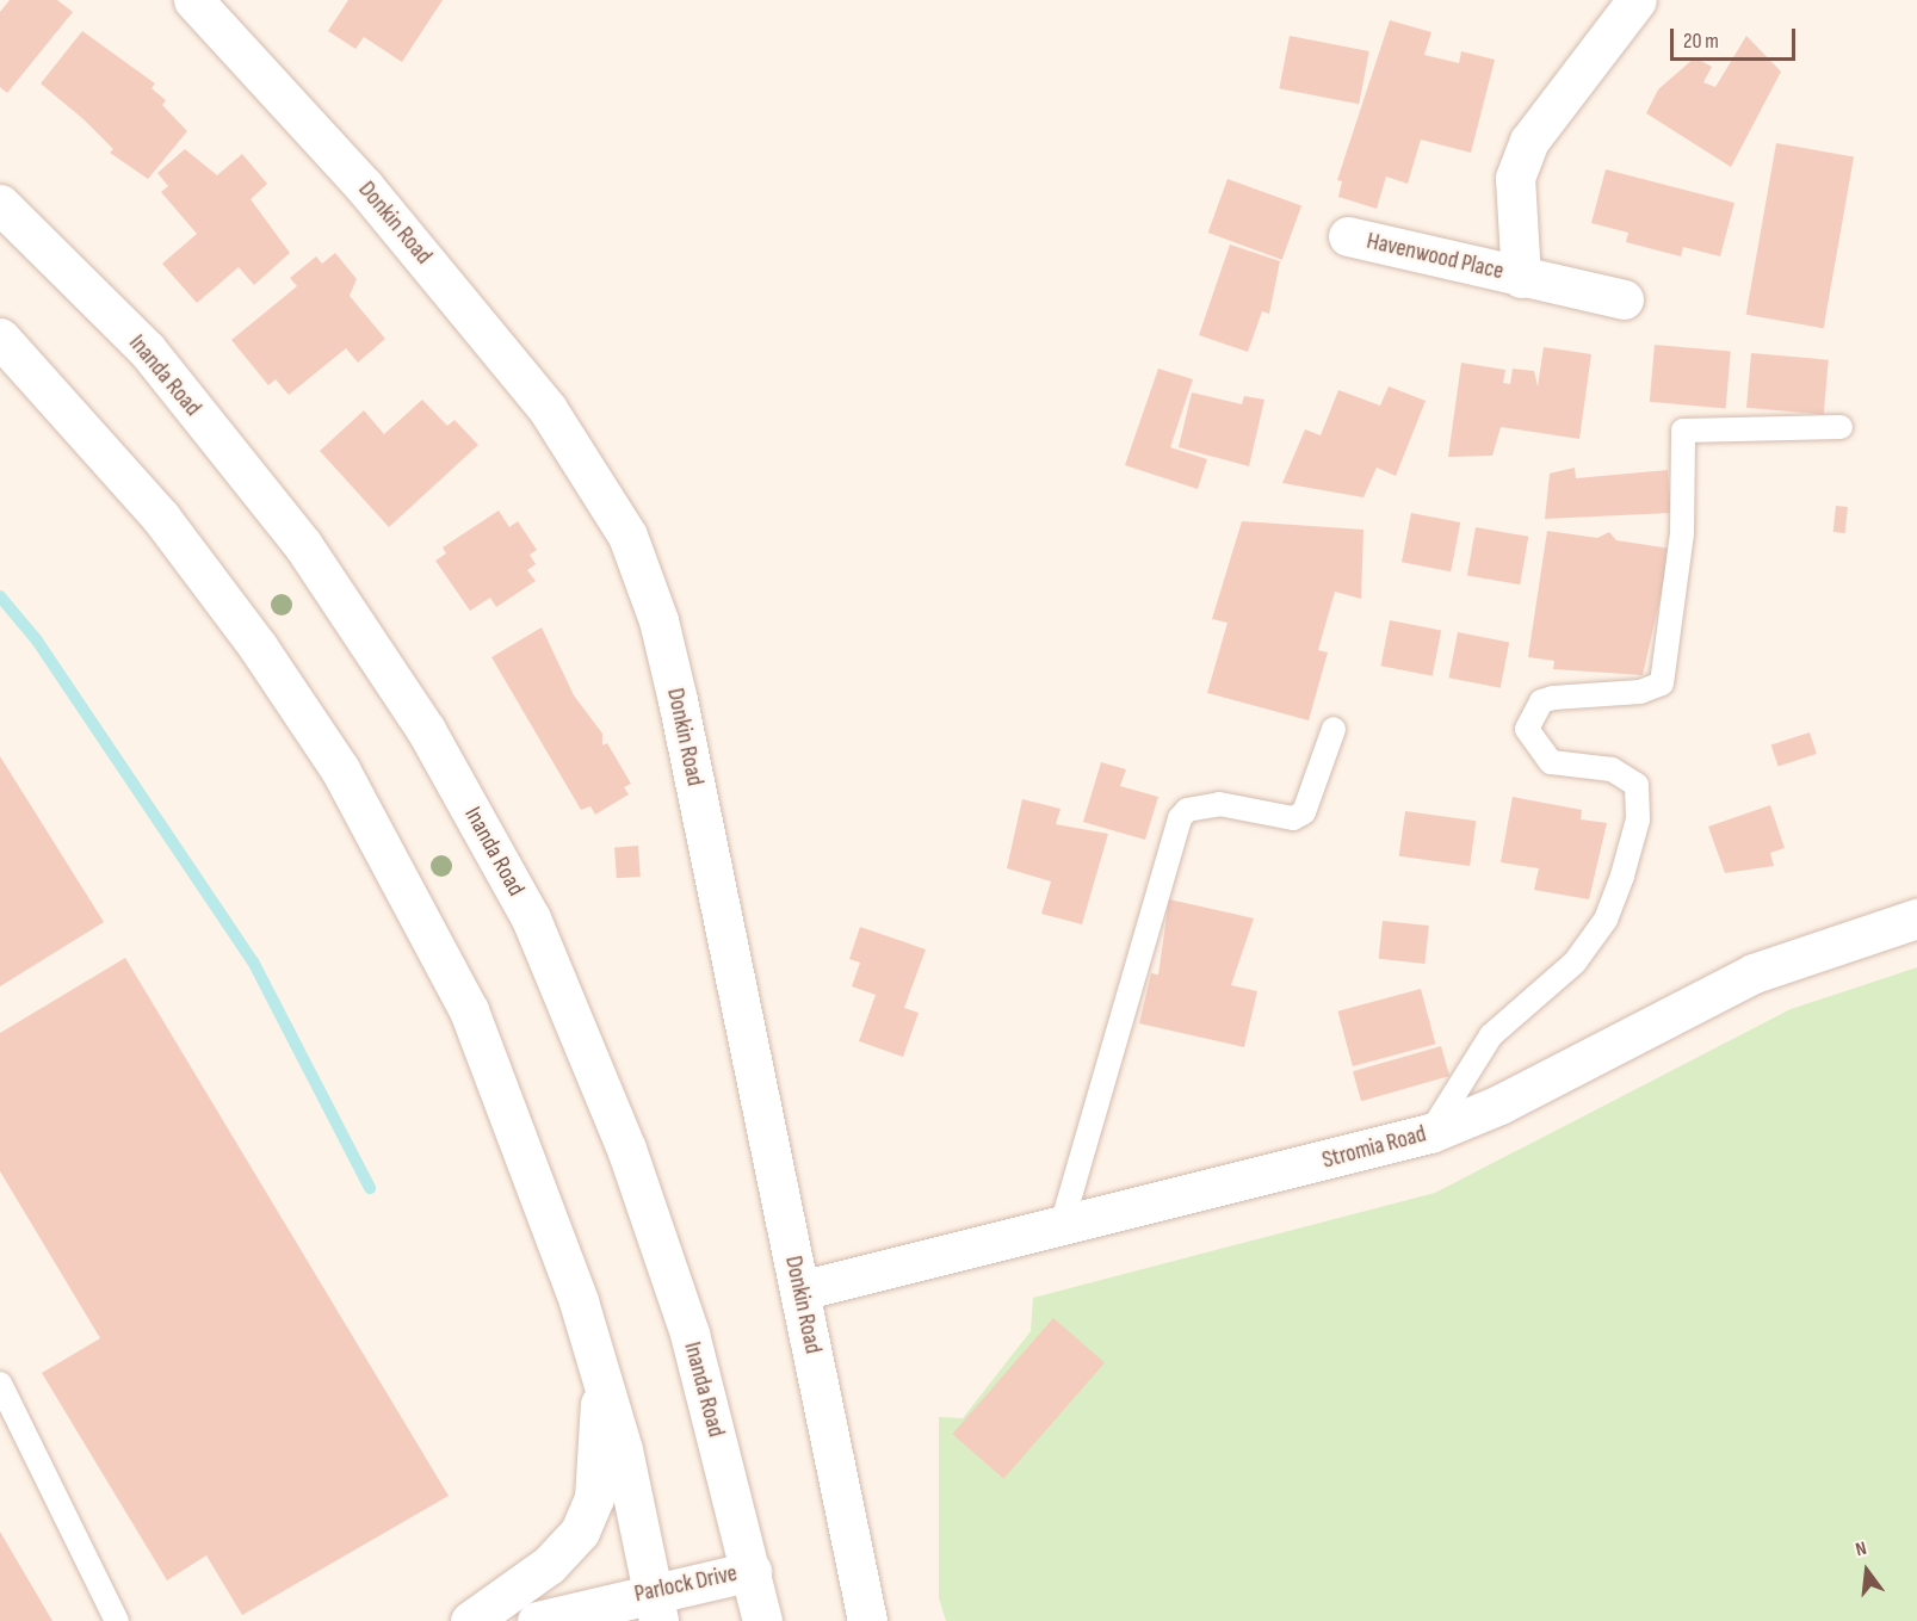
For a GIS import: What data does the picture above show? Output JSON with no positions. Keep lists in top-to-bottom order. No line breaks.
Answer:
{"streets":{"street":["Donkin Road","Havenwood Place","Inanda Road","Stromia Road","Parlock Drive"]},"crossings":[["Donkin Road","Stromia Road"],["Inanda Road","Parlock Drive"]],"scale_bar":"20 m","north":"top"}
